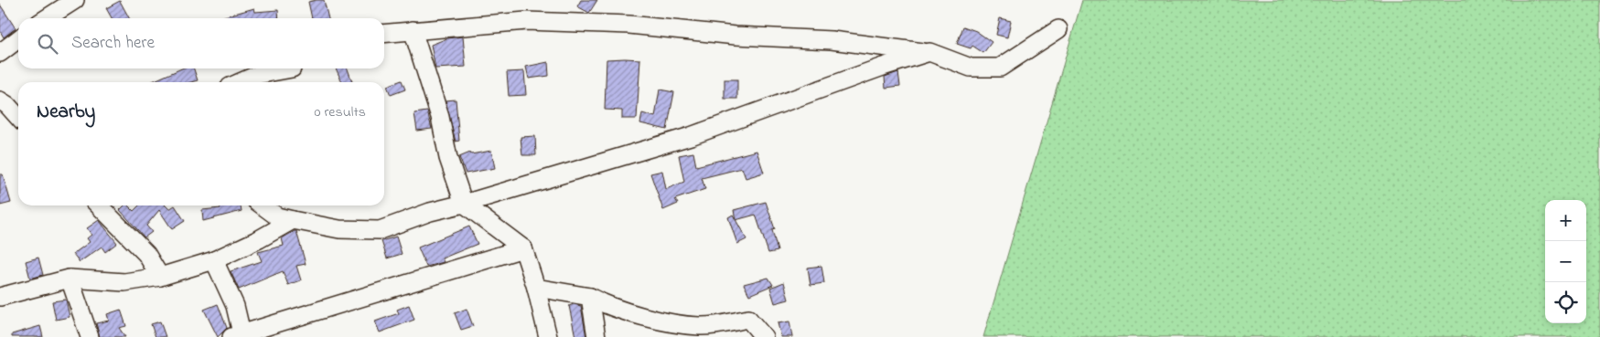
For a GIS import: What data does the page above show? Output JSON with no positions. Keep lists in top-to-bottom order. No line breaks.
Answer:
{"page":{"search":"Search here","heading":["Nearby","0 results"],"map_buttons":["+","−"]}}
